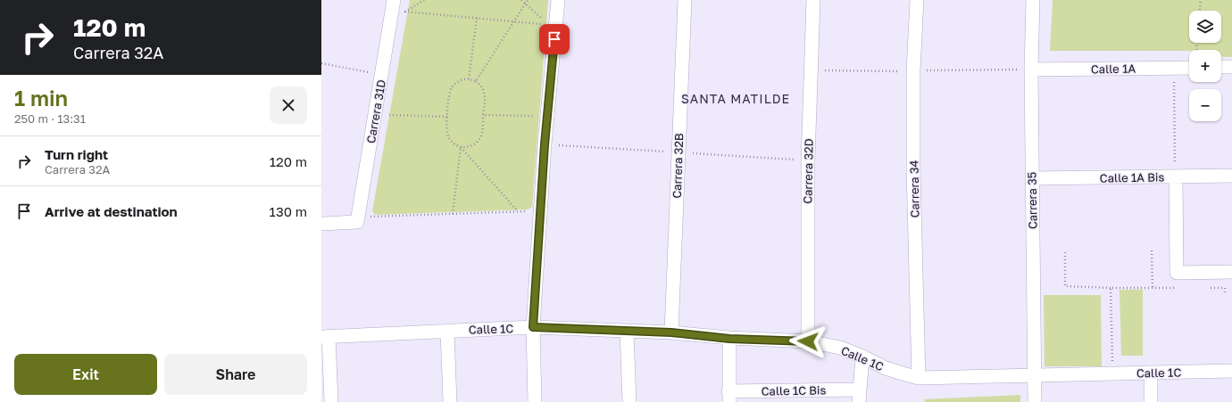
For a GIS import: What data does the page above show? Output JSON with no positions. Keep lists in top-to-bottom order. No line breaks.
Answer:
{"streets":{"street":["Calle 1A","Carrera 31D","Carrera 32B","Carrera 32D","Calle 1A Bis","Carrera 34","Carrera 35","Calle 1C","Calle 1C Bis"]},"crossings":[["Calle 1A","Carrera 35"],["Carrera 32B","Calle 1C"],["Carrera 32D","Calle 1C"],["Calle 1A Bis","Carrera 35"],["Carrera 34","Calle 1C"],["Carrera 35","Calle 1C"]],"districts":["SANTA MATILDE"],"page":{"turn":["120 m","Carrera 32A"],"map_buttons":["+","−"],"heading":["1 min","250 m · 13:31"],"list":[{"name":"Turn right","note":"Carrera 32A","value":"120 m"},{"name":"Arrive at destination","value":"130 m"}],"buttons":["Exit","Share"]}}
